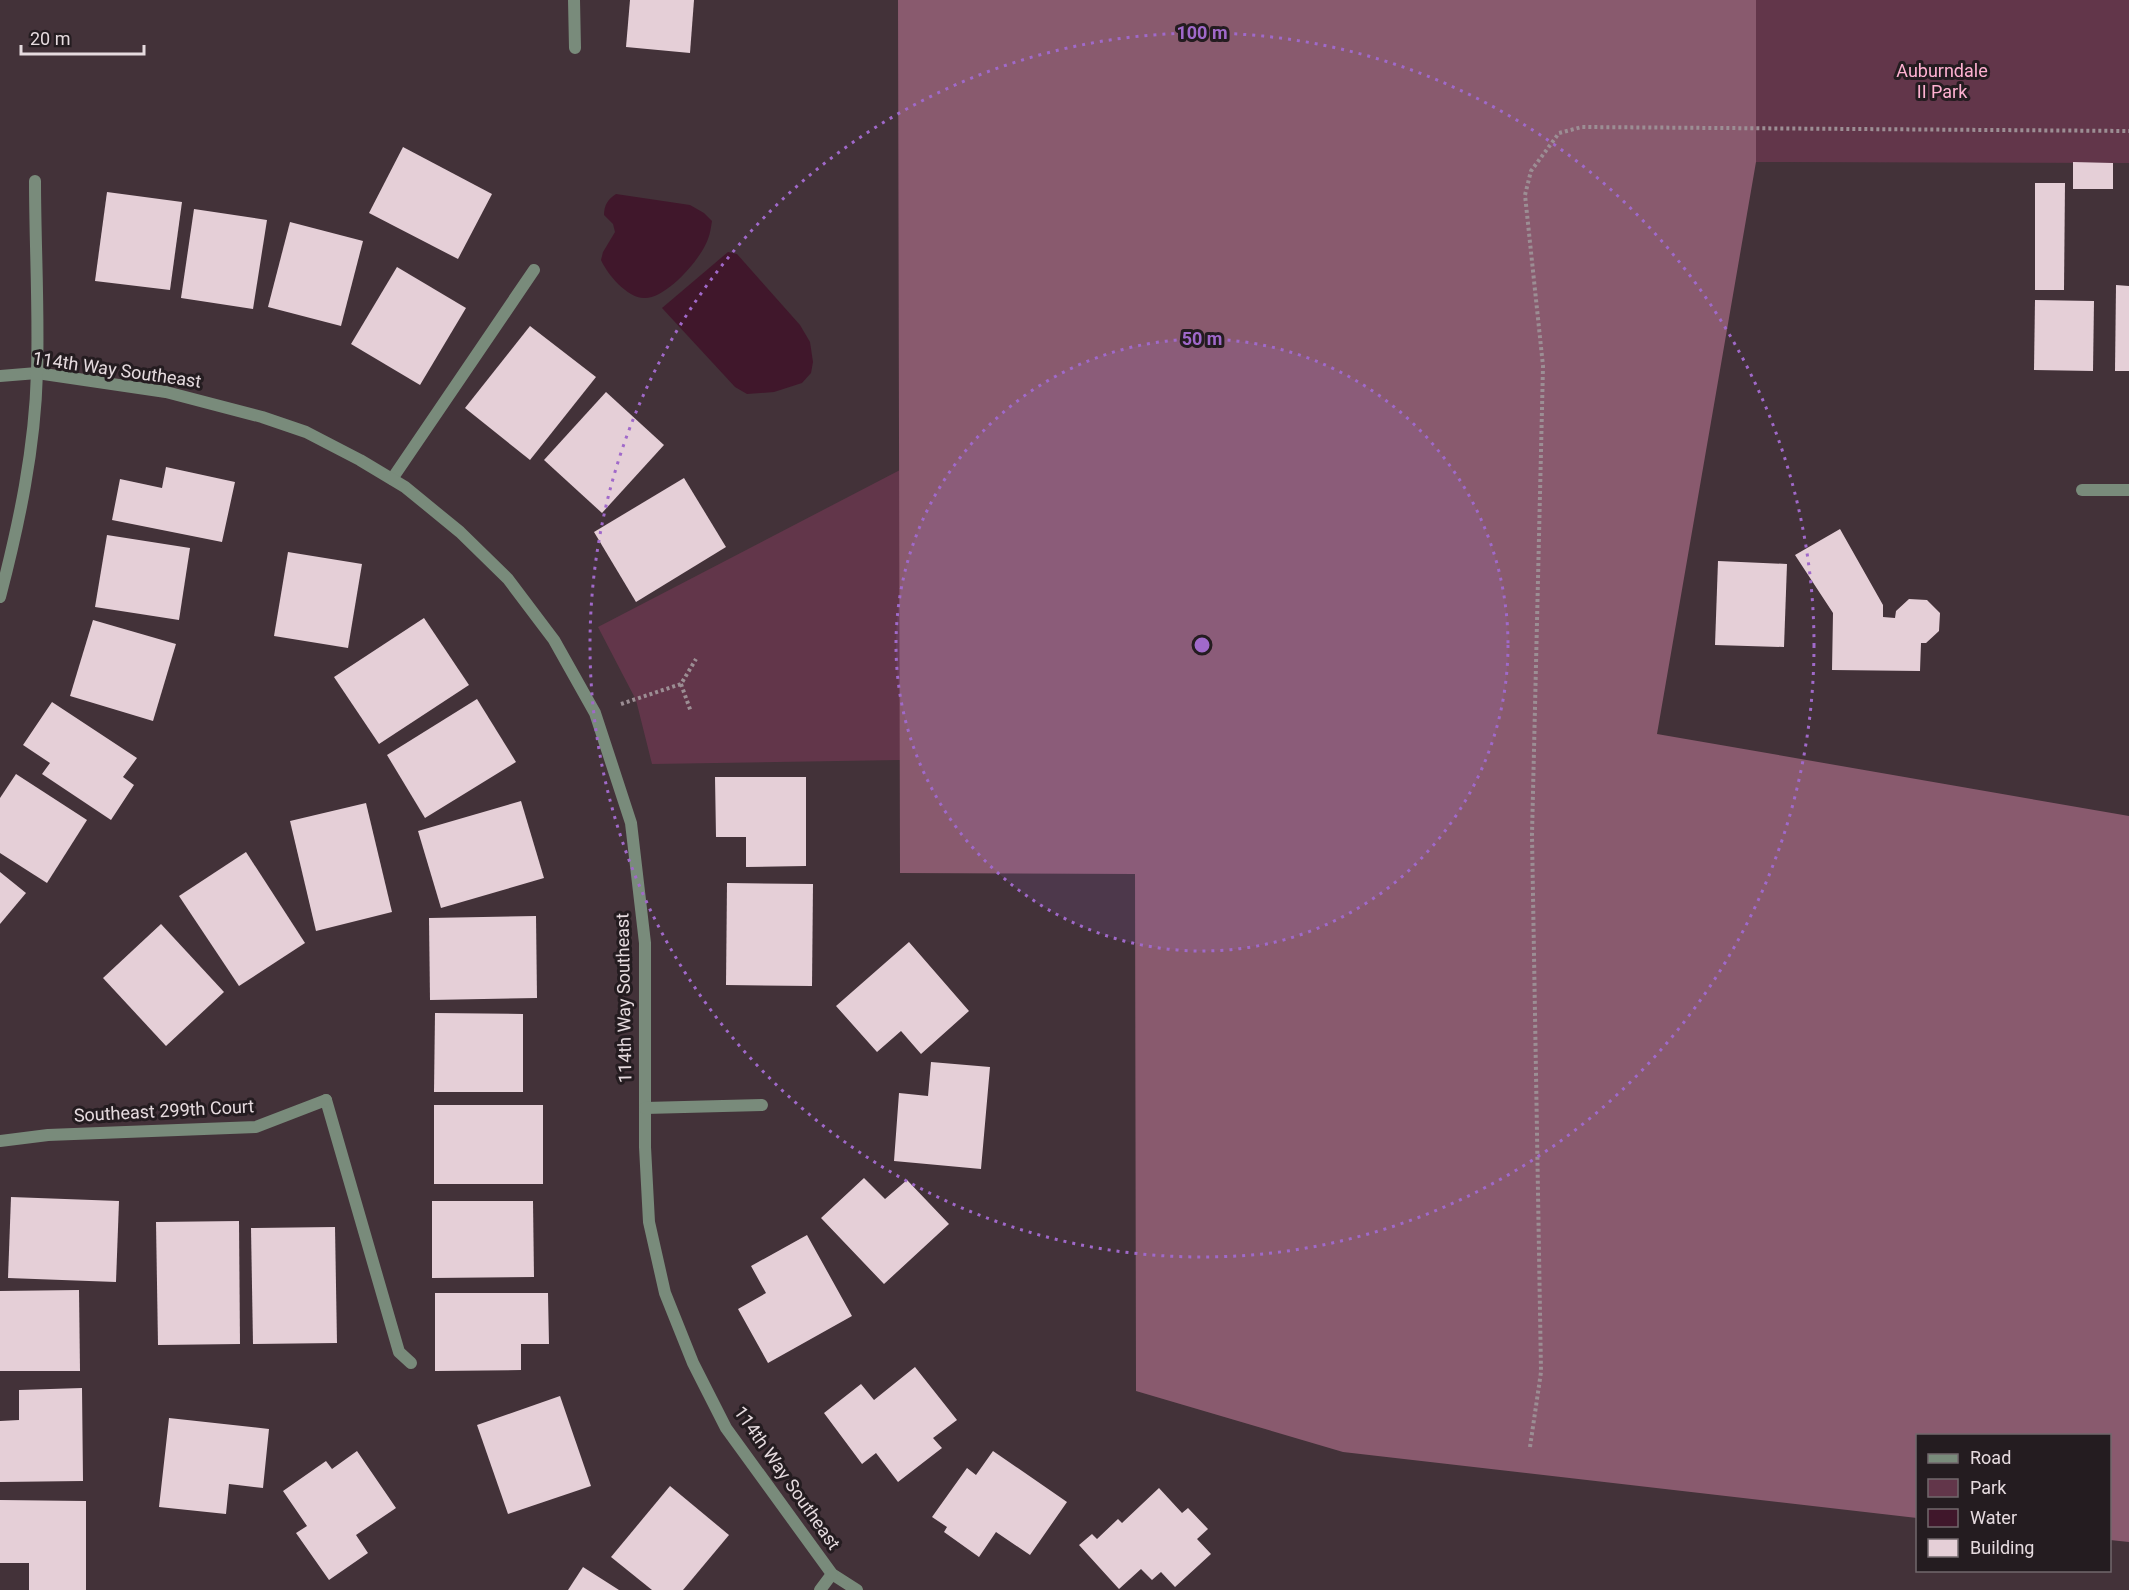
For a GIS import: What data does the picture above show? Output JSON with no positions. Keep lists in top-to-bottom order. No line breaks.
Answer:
{"streets":{"street":["114th Way Southeast","Southeast 299th Court"]},"parks":["Auburndale II Park"],"legend":["Road","Park","Water","Building"],"scale_bar":"20 m","rings":["100 m","50 m"]}
